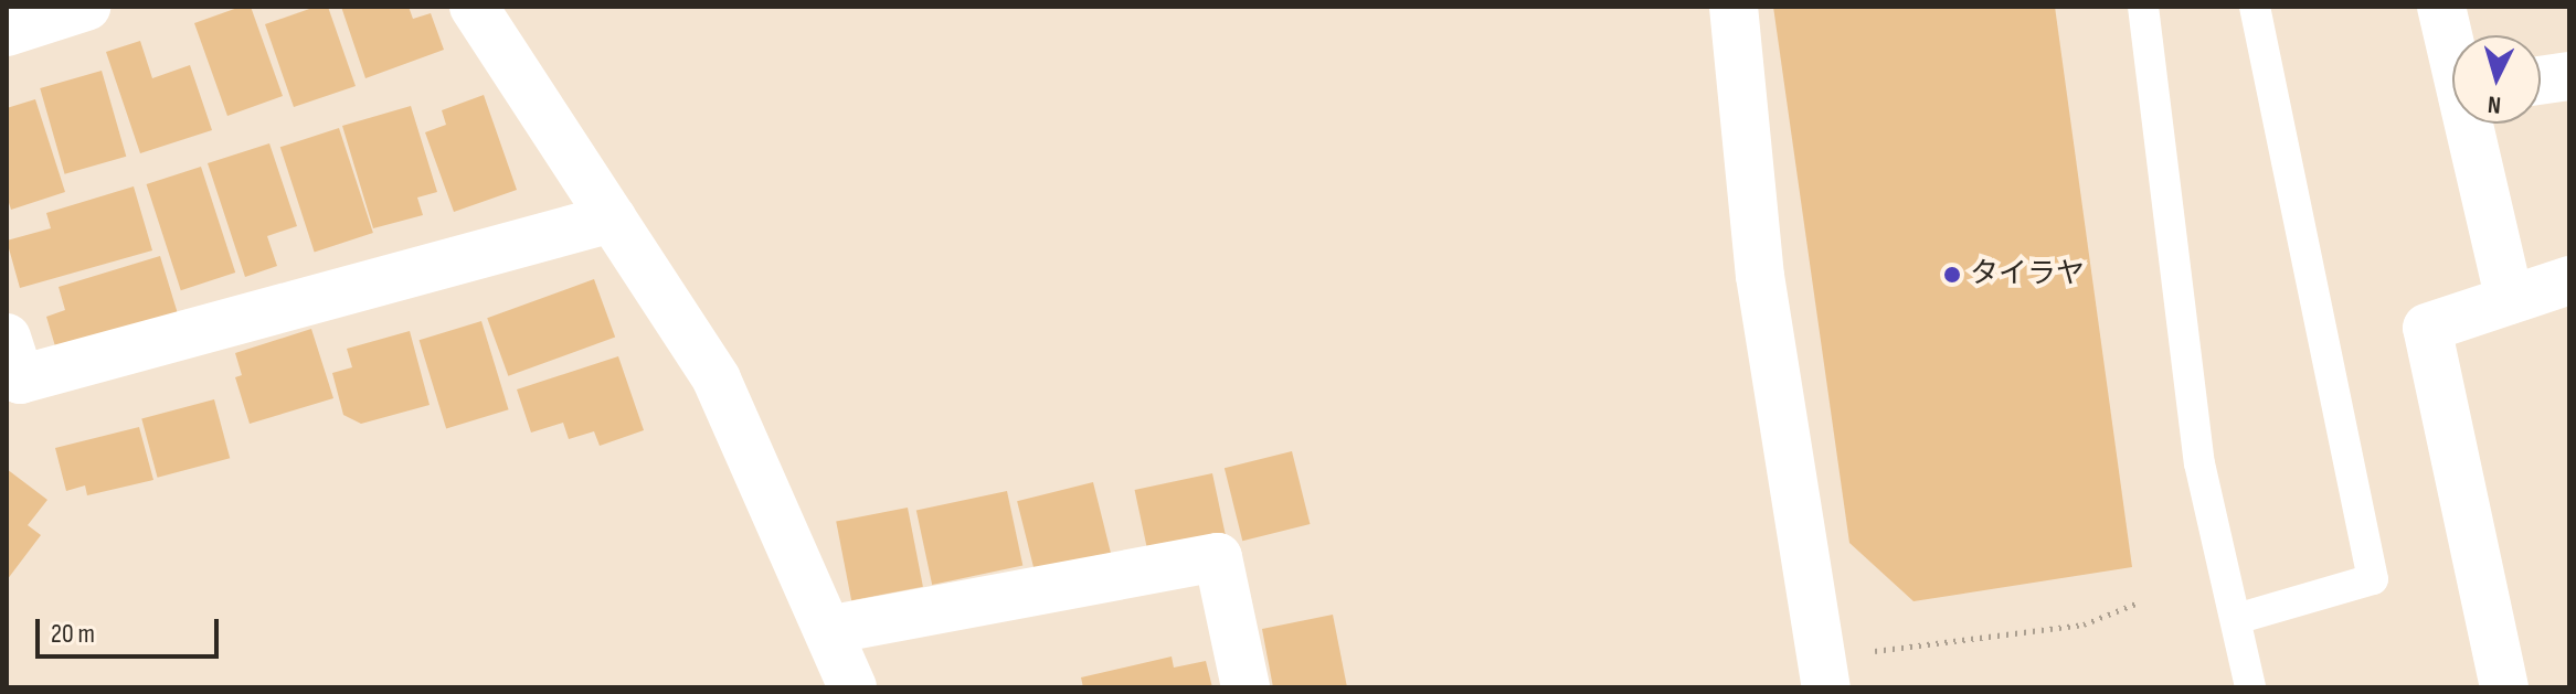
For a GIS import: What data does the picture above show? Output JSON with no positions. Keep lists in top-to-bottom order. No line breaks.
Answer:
{"places":["タイラヤ"],"scale_bar":"20 m","north":"bottom"}
